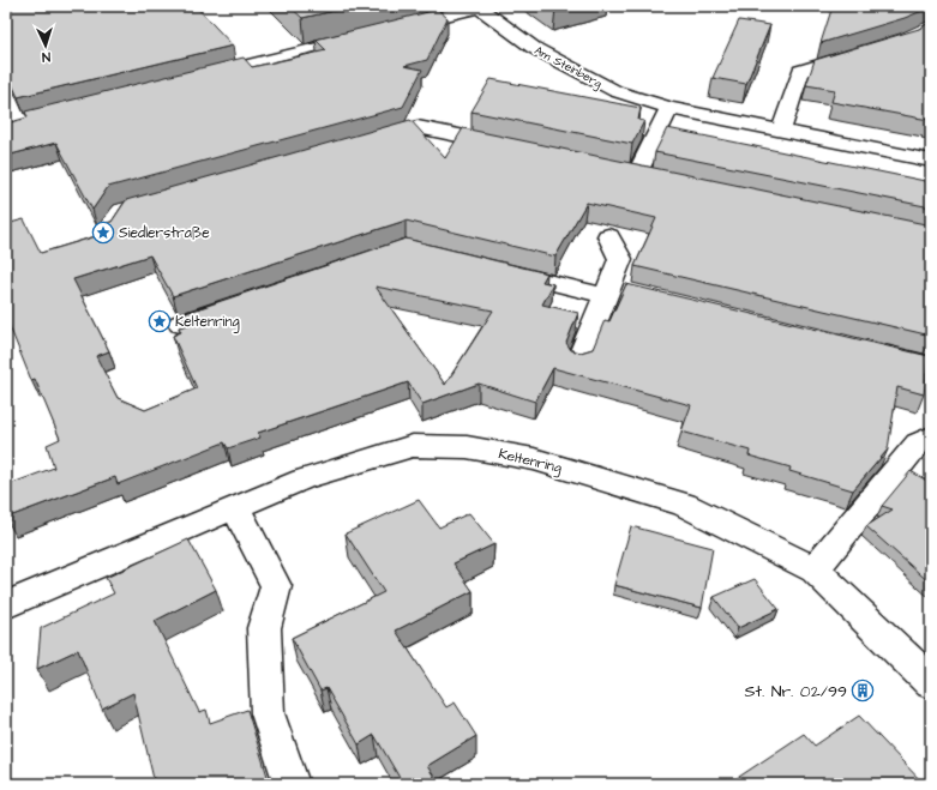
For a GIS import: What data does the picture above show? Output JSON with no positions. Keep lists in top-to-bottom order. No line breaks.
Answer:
{"streets":{"street":["Am Steinberg","Keltenring"]},"places":{"place":["Siedlerstraße","Keltenring"],"building":["St. Nr. 02/99"]},"north":"bottom"}
